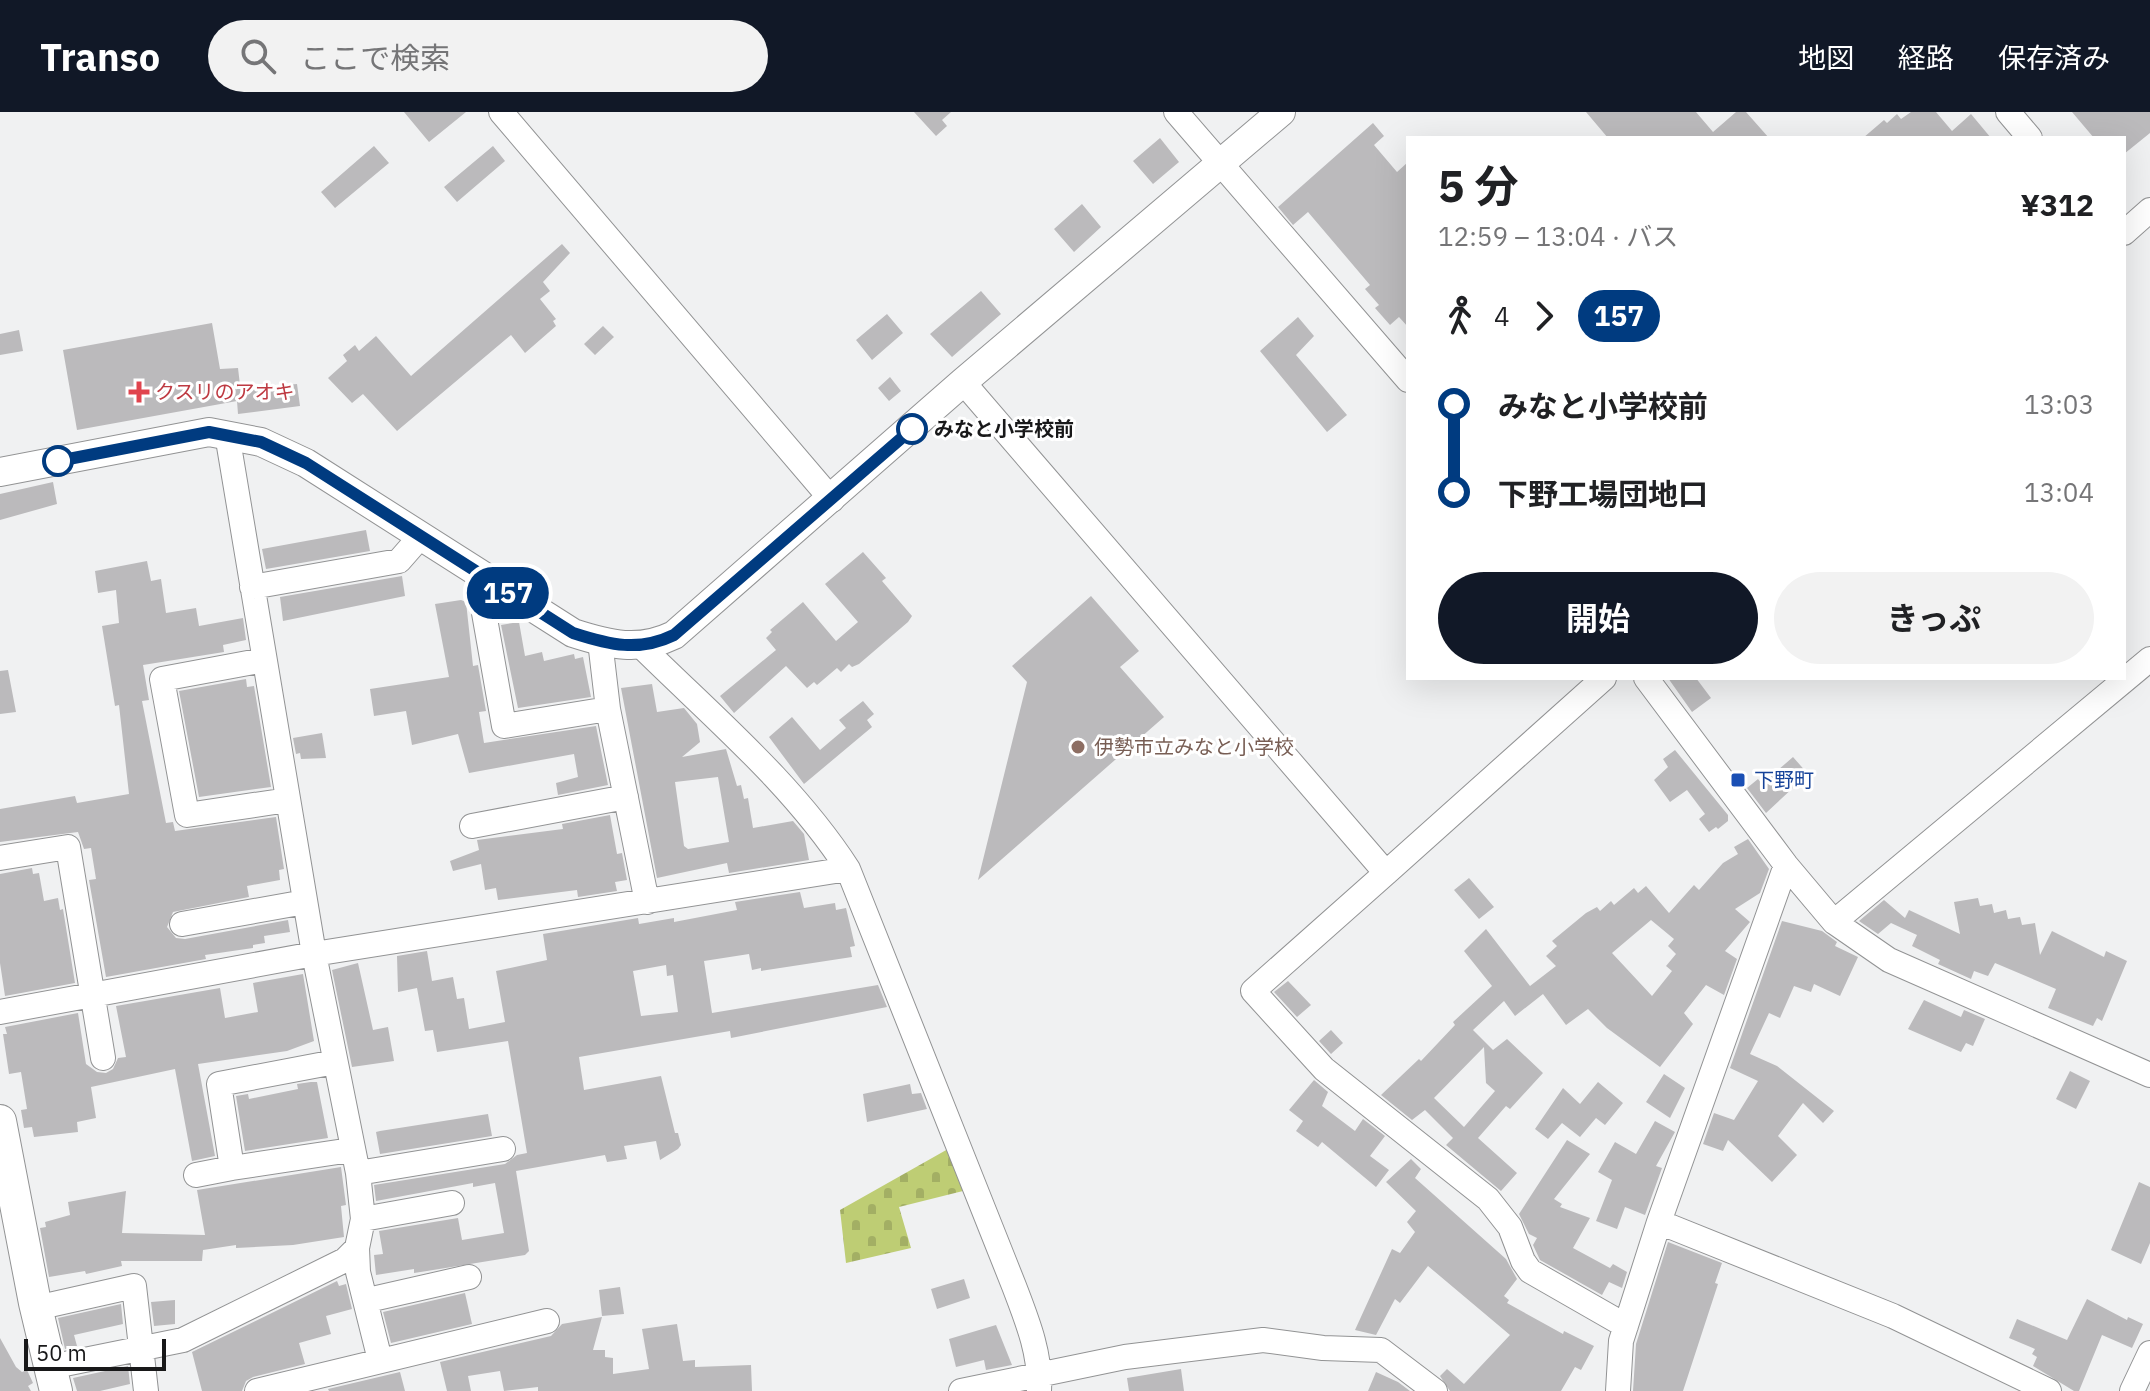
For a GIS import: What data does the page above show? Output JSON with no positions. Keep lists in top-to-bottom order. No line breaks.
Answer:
{"places":{"health":["クスリのアオキ"],"other":["みなと小学校前","伊勢市立みなと小学校"],"transit":["下野町"]},"lines":["bus line 157"],"scale_bar":"50 m","page":{"header":"Transo","search":"ここで検索","nav":["地図","経路","保存済み"],"on_map":"157","heading":["5 分","12:59 – 13:04 · バス","¥312"],"legs":["4","157"],"list":[{"name":"みなと小学校前","value":"13:03"},{"name":"下野工場団地口","value":"13:04"}],"buttons":["開始","きっぷ"],"scale":"50 m"}}
